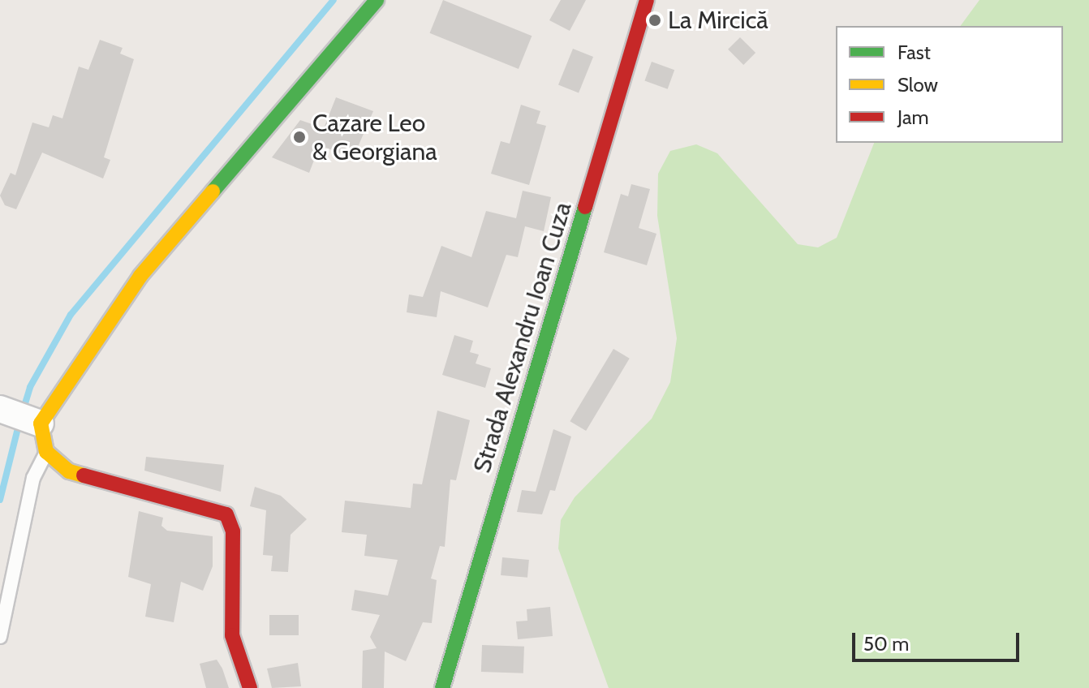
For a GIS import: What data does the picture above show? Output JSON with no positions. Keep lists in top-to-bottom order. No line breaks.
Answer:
{"streets":{"street":["Strada Alexandru Ioan Cuza"]},"places":["La Mircică","Cazare Leo & Georgiana"],"legend":["Fast","Slow","Jam"],"scale_bar":"50 m"}
